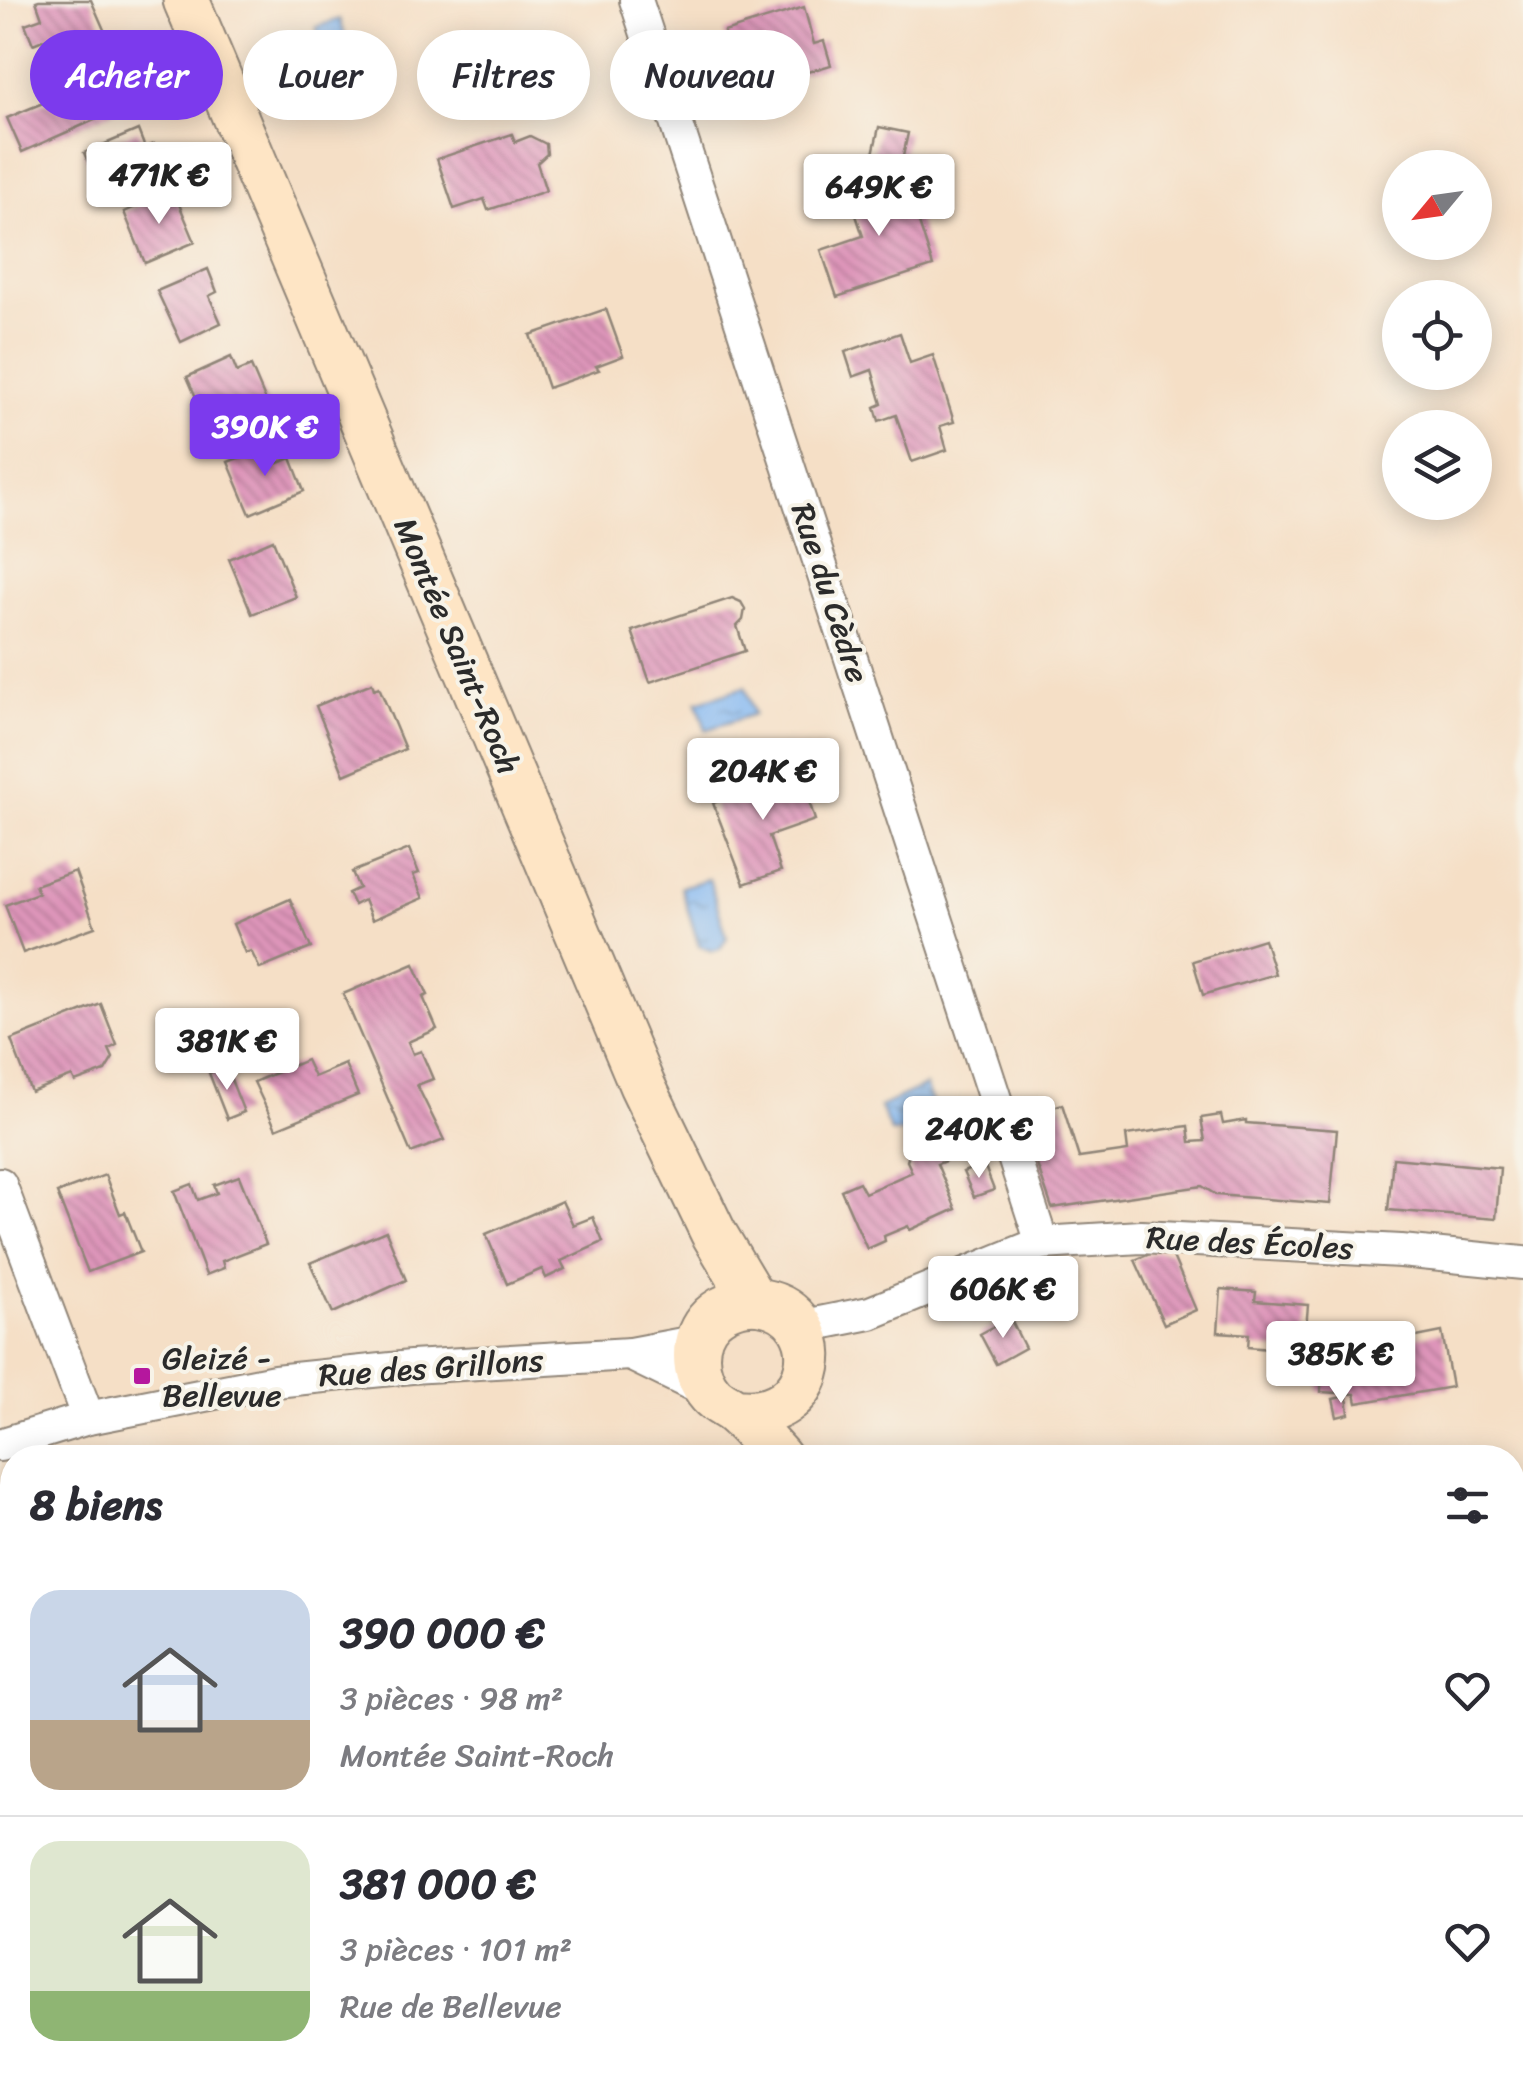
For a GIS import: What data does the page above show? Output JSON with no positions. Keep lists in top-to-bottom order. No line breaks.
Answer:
{"streets":{"main road":["Montée Saint-Roch"],"street":["Rue du Cèdre","Rue des Écoles","Rue des Grillons"]},"crossings":[["Rue du Cèdre","Rue des Écoles"],["Montée Saint-Roch","Rue des Écoles"],["Montée Saint-Roch","Rue des Grillons"],["Rue des Écoles","Rue des Grillons"]],"places":{"transit":["Gleizé - Bellevue"]},"north":"bottom left","page":{"chip":["Acheter","Louer","Filtres","Nouveau"],"price":["471K €","649K €","390K €","204K €","381K €","240K €","606K €","385K €"],"heading":"8 biens","list":[{"name":"390 000 €","note":"3 pièces · 98 m² · Montée Saint-Roch"},{"name":"381 000 €","note":"3 pièces · 101 m² · Rue de Bellevue"}]}}
